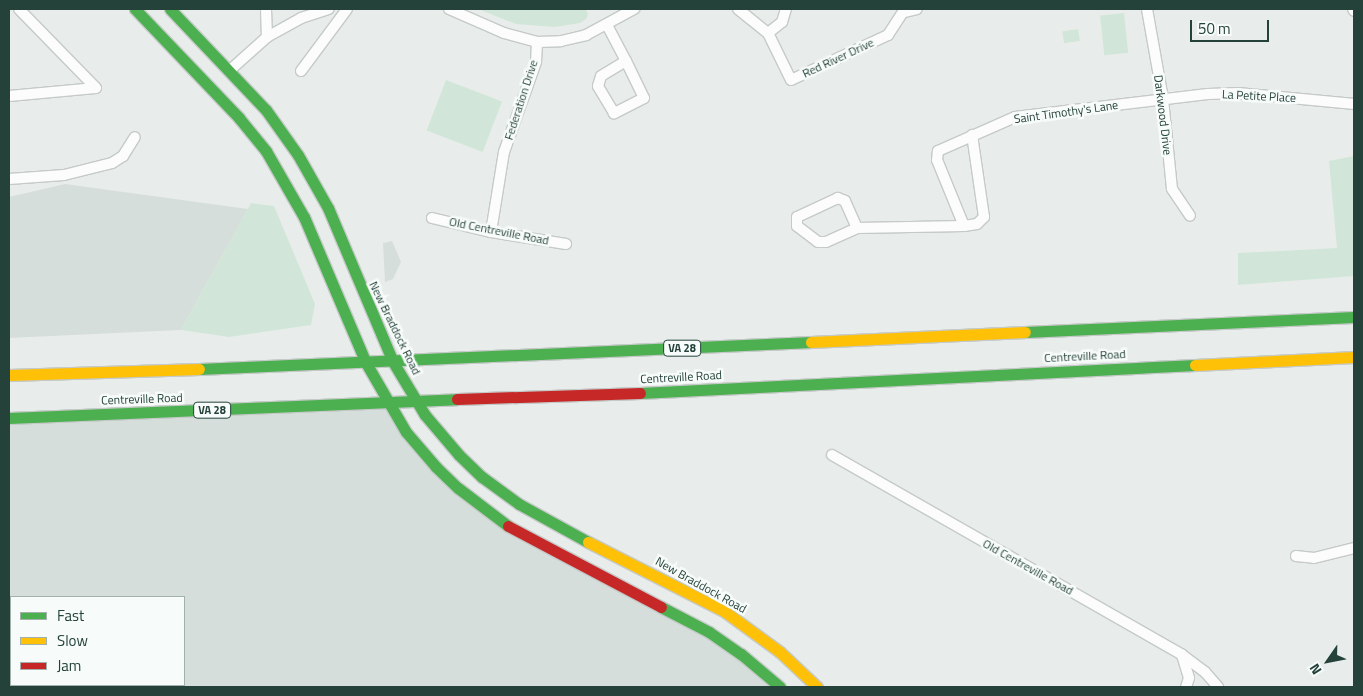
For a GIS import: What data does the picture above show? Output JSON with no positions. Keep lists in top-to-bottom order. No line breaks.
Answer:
{"streets":{"main road":["New Braddock Road","VA 28","Centreville Road"],"street":["Red River Drive","La Petite Place","Federation Drive","Saint Timothy's Lane","Darkwood Drive","Old Centreville Road"]},"crossings":[["La Petite Place","Saint Timothy's Lane"],["La Petite Place","Darkwood Drive"],["Federation Drive","Old Centreville Road"],["Saint Timothy's Lane","Darkwood Drive"],["New Braddock Road","VA 28"],["New Braddock Road","Centreville Road"]],"legend":["Fast","Slow","Jam"],"scale_bar":"50 m","north":"bottom left"}
